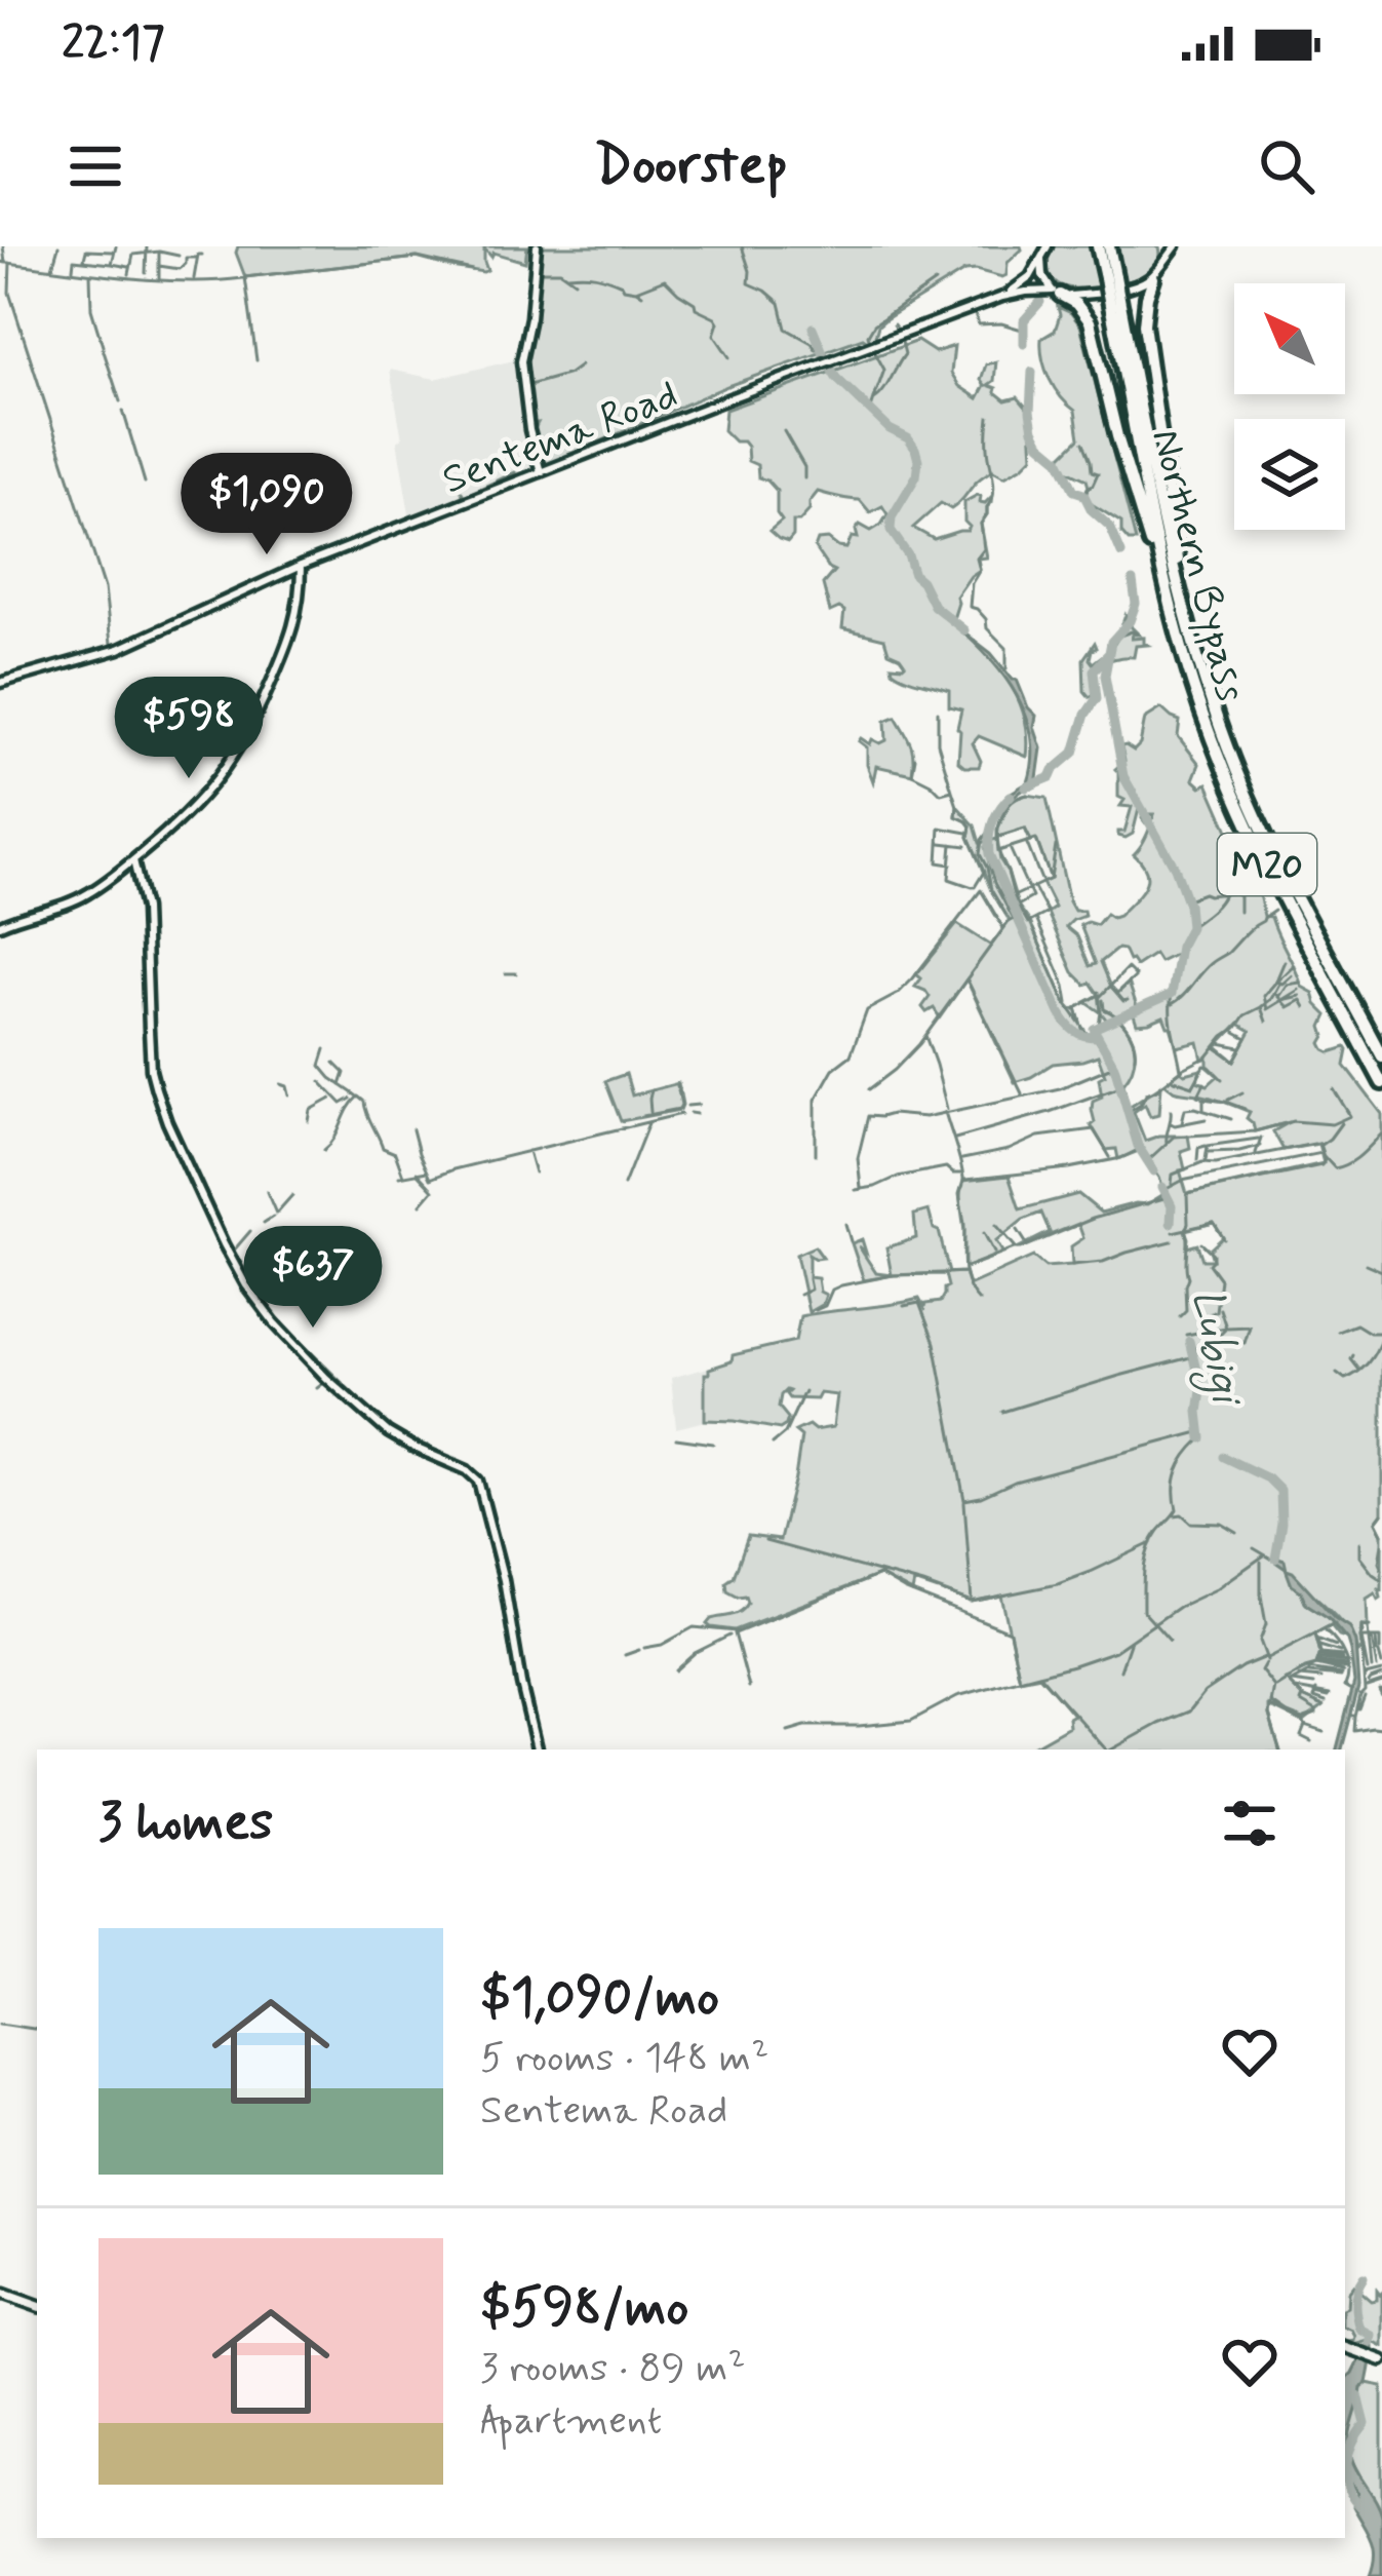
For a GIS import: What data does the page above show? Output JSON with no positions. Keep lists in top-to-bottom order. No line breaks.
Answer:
{"streets":{"highway":["Northern Bypass","M20"],"street":["Sentema Road"]},"water":["Lubigi"],"north":"top left","page":{"status":"22:17","header":"Doorstep","price":["$1,090","$598","$637"],"heading":"3 homes","list":[{"name":"$1,090/mo","note":"5 rooms · 148 m² · Sentema Road"},{"name":"$598/mo","note":"3 rooms · 89 m² · Apartment"}]}}
